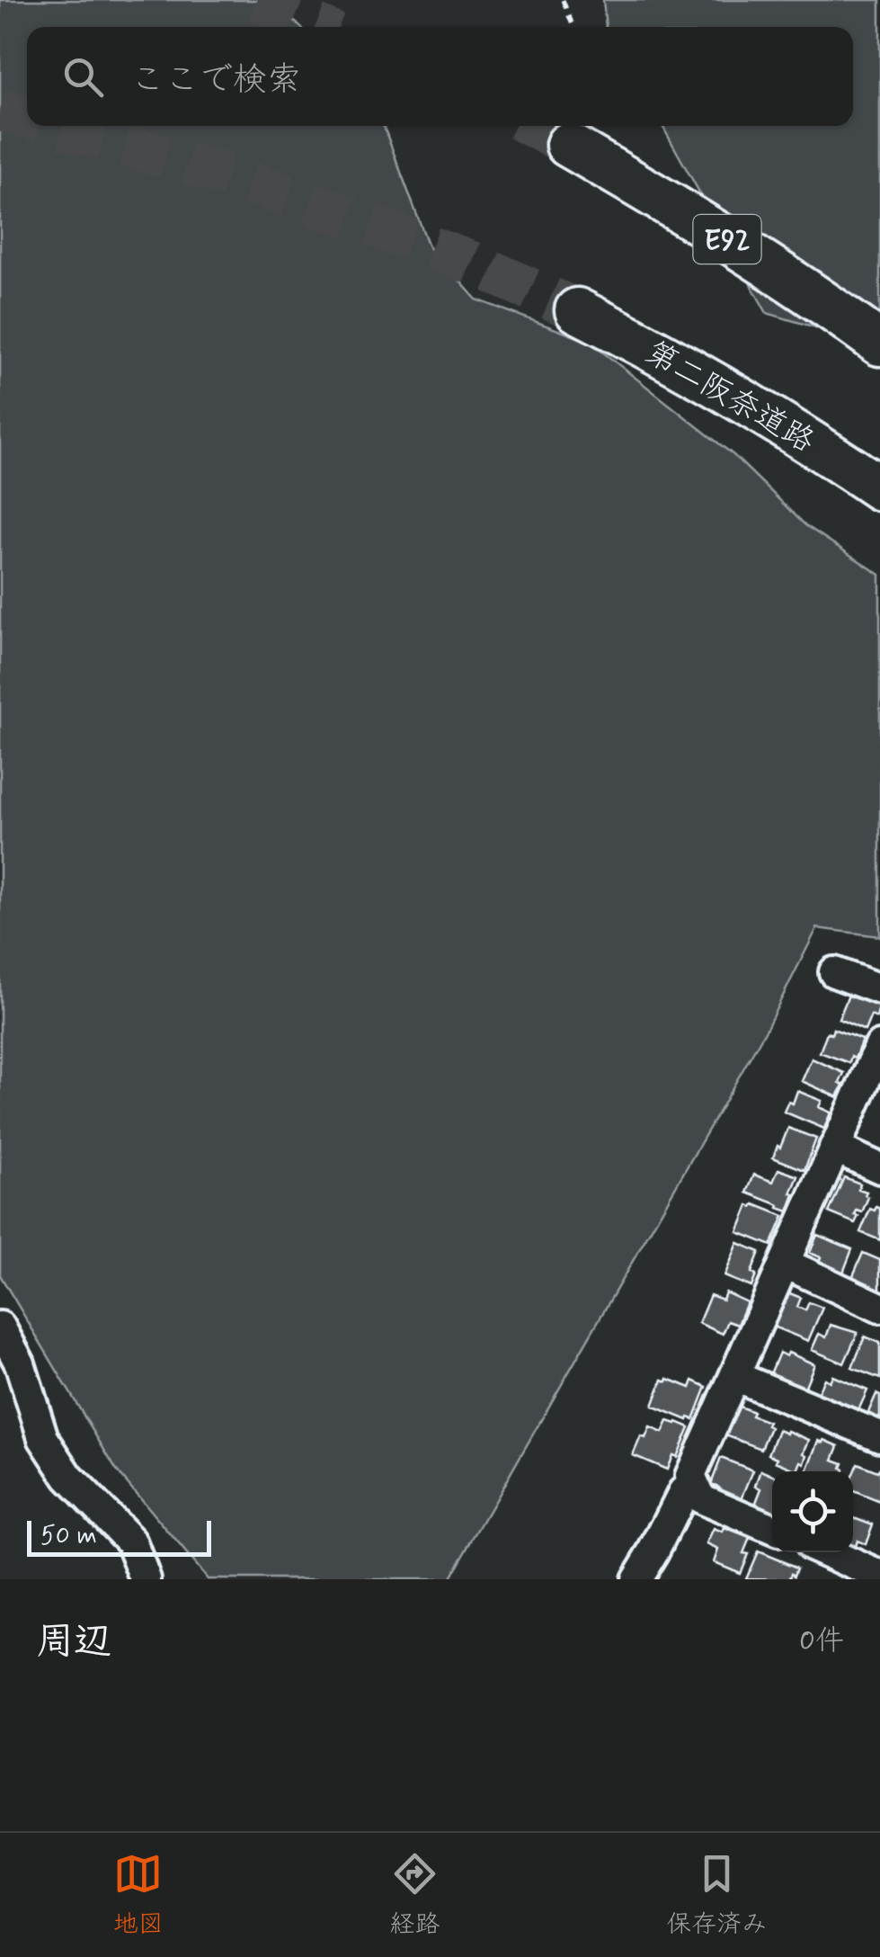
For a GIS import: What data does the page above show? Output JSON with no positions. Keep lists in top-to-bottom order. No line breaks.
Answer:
{"streets":{"highway":["E92","第二阪奈道路"]},"scale_bar":"50 m","page":{"search":"ここで検索","scale":"50 m","heading":["周辺","0件"],"nav":["地図","経路","保存済み"]}}
